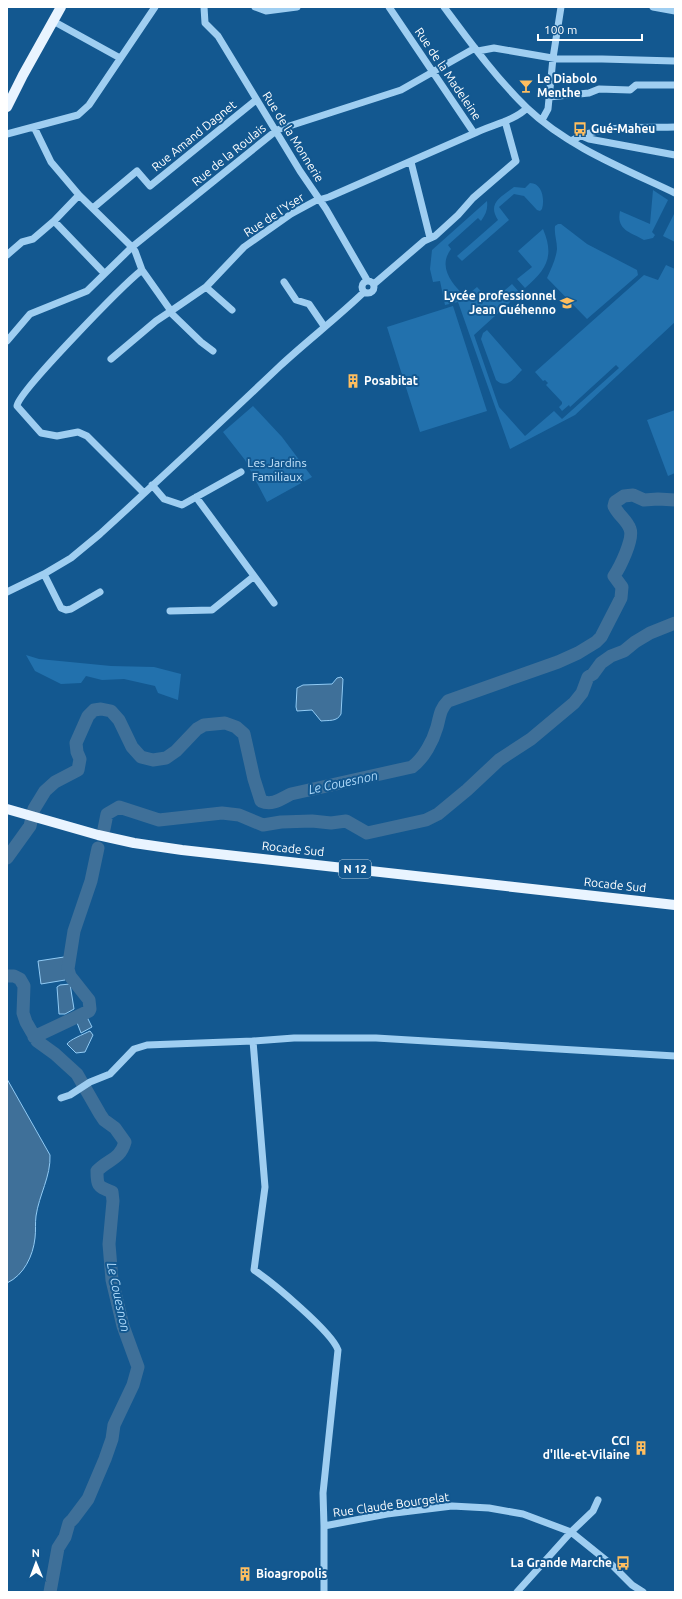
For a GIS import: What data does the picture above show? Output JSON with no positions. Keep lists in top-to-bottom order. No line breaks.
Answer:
{"streets":{"main road":["Rocade Sud","N 12"],"street":["Rue de la Madeleine","Rue Amand Dagnet","Rue de la Monnerie","Rue de la Roulais","Rue de l'Yser","Rue Claude Bourgelat"]},"crossings":[["Rue de la Madeleine","Rue de la Roulais"],["Rue de la Madeleine","Rue de l'Yser"],["Rue Amand Dagnet","Rue de la Monnerie"],["Rue de la Monnerie","Rue de la Roulais"],["Rue de la Monnerie","Rue de l'Yser"]],"water":["Le Couesnon"],"parks":["Les Jardins Familiaux"],"places":{"bar":["Le Diabolo Menthe"],"bus stop":["Gué-Maheu","La Grande Marche"],"school or university":["Lycée professionnel Jean Guéhenno"],"building":["Posabitat","CCI d'Ille-et-Vilaine","Bioagropolis"]},"scale_bar":"100 m","north":"top"}
